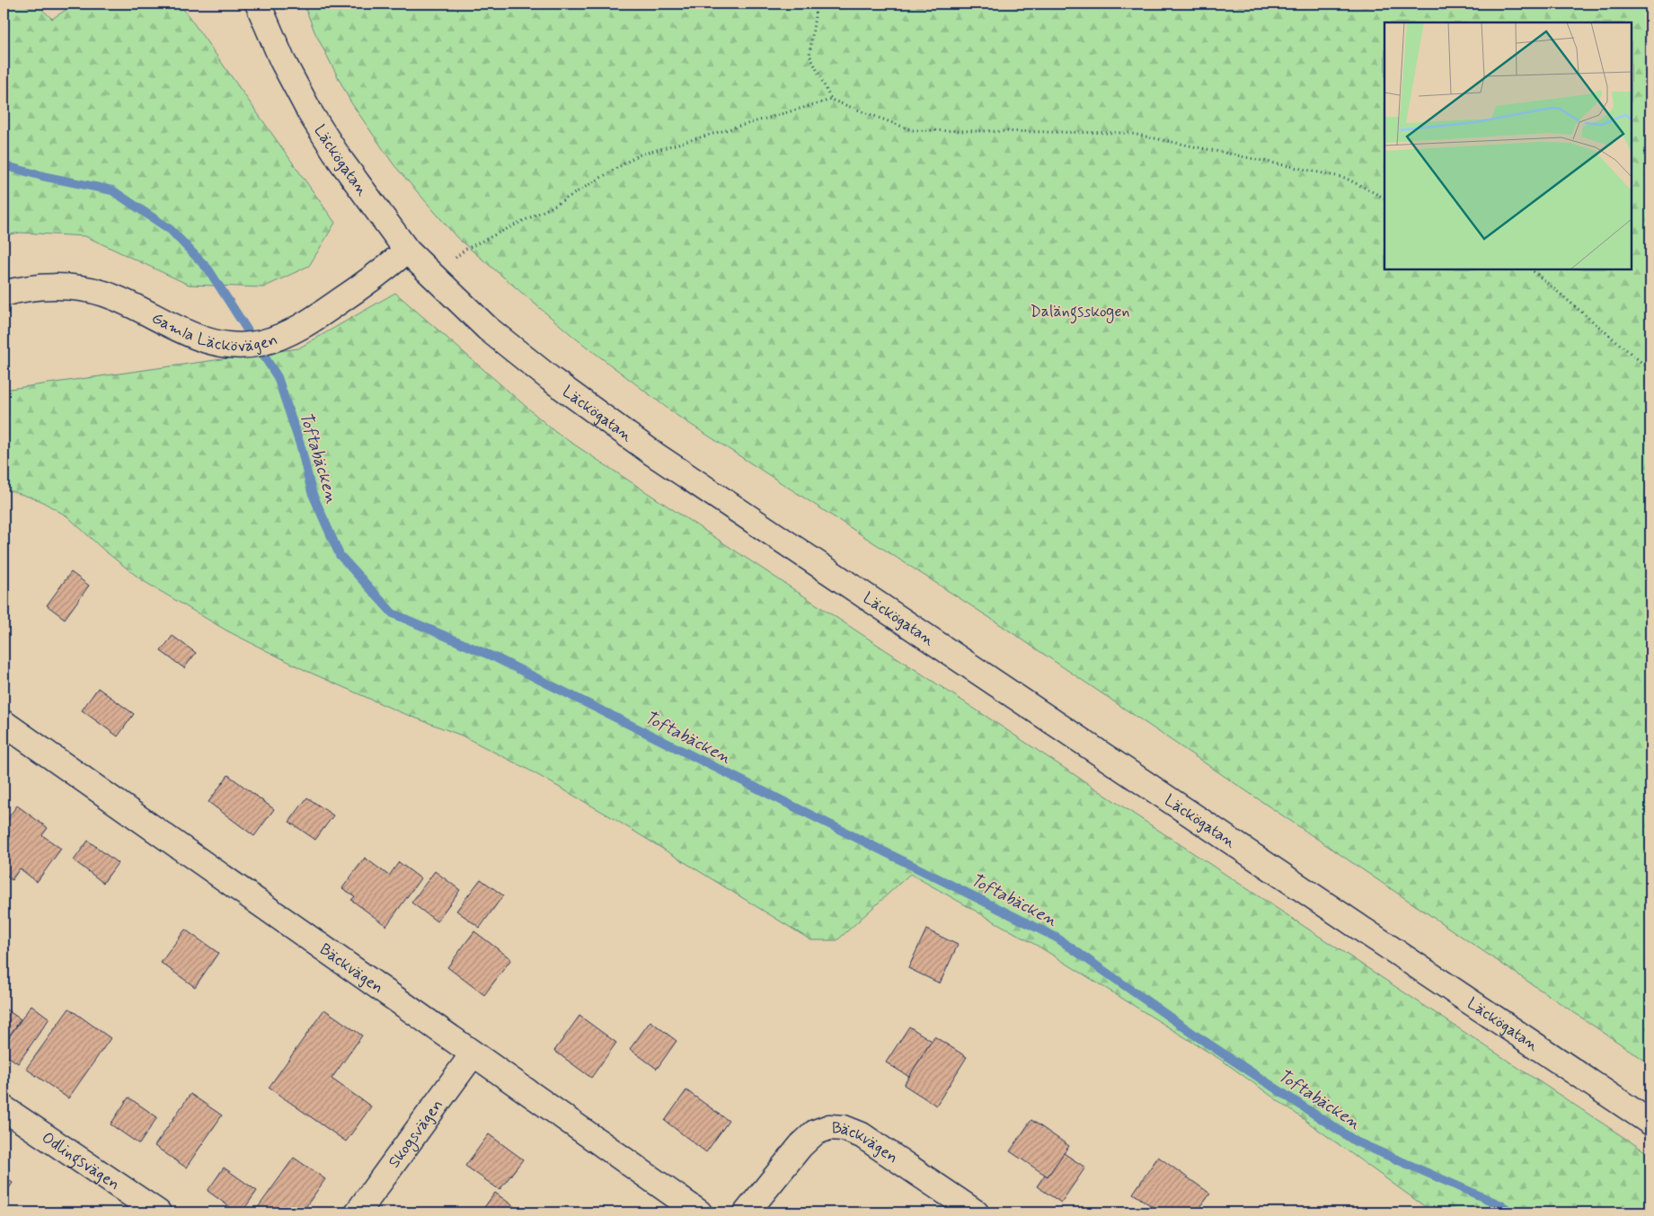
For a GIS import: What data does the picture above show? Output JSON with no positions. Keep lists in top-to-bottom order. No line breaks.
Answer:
{"streets":{"street":["Läckögatan","Gamla Läckövägen","Bäckvägen","Skogsvägen","Odlingsvägen"]},"crossings":[["Läckögatan","Gamla Läckövägen"],["Bäckvägen","Skogsvägen"]],"water":["Toftabäcken"],"parks":["Dalängsskogen"]}
